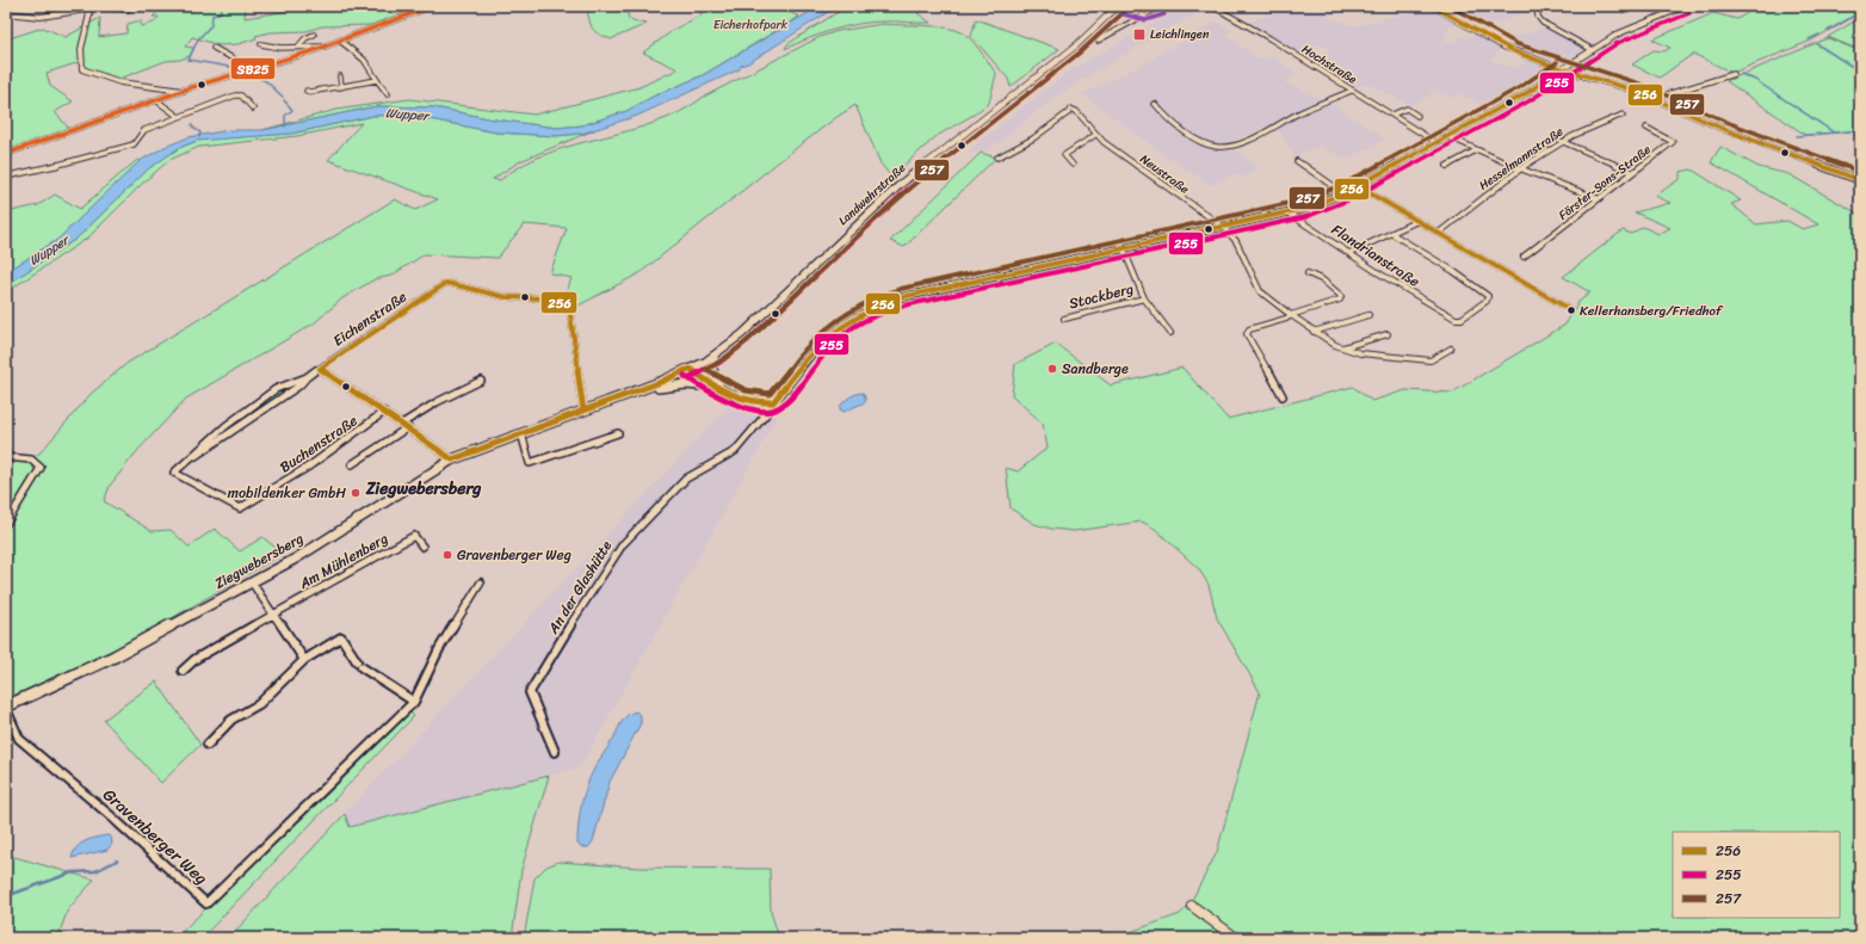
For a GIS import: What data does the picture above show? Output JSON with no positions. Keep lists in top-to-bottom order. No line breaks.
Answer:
{"streets":{"main road":["Landwehrstraße","Ziegwebersberg"],"street":["Hochstraße","Hesselmannstraße","Neustraße","Förster-Sons-Straße","Flandrianstraße","Stockberg","Eichenstraße","Buchenstraße","Am Mühlenberg","An der Glashütte","Gravenberger Weg"]},"crossings":[["Landwehrstraße","Ziegwebersberg"],["Eichenstraße","Buchenstraße"],["Eichenstraße","Ziegwebersberg"],["Ziegwebersberg","Gravenberger Weg"]],"districts":["Ziegwebersberg"],"water":["Wupper"],"parks":["Eicherhofpark"],"places":{"transit":["Leichlingen"],"other":["Kellerhansberg/Friedhof","Sandberge","mobildenker GmbH","Gravenberger Weg"]},"lines":["transit line 256","transit line 257","transit line SB25","transit line 255"],"legend":["256","255","257"]}
